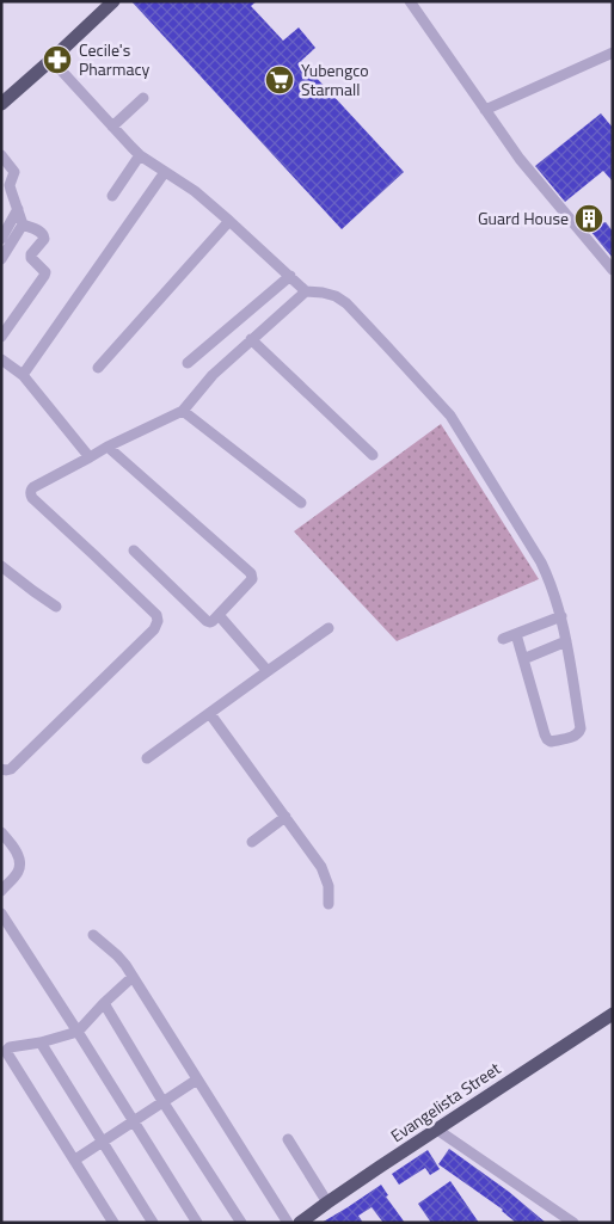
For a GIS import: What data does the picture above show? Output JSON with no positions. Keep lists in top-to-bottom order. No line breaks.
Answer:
{"streets":{"main road":["Evangelista Street"]},"places":{"pharmacy":["Cecile's Pharmacy"],"supermarket":["Yubengco Starmall"],"building":["Guard House"]}}
